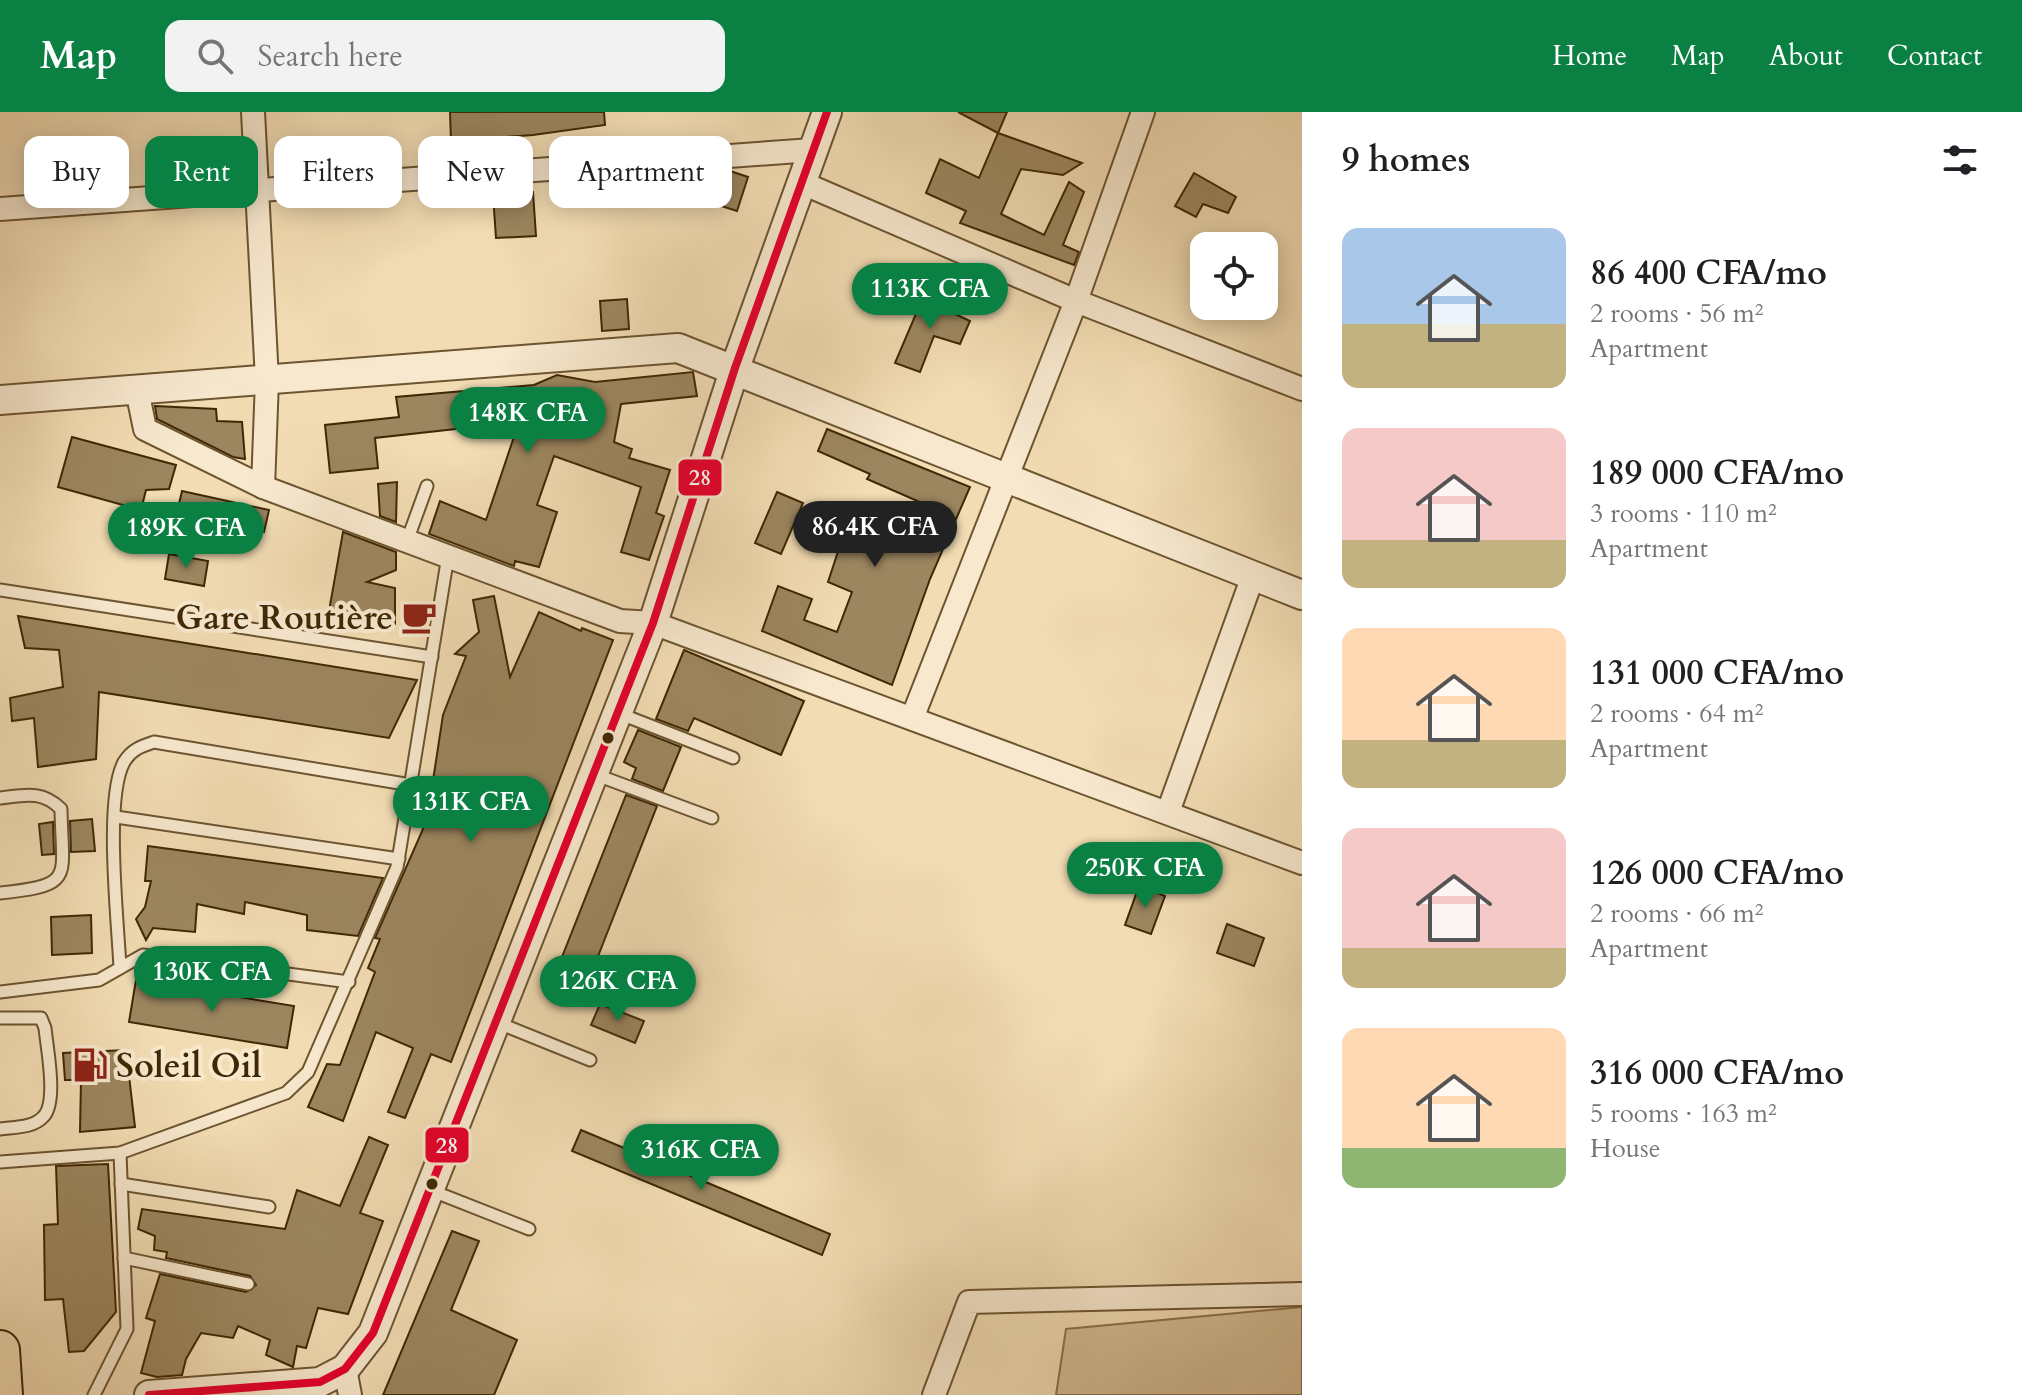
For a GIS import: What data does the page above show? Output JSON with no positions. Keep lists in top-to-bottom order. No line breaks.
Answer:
{"places":{"cafe":["Gare Routière"],"fuel station":["Soleil Oil"]},"lines":["transit line 28"],"page":{"header":"Map","search":"Search here","nav":["Home","Map","About","Contact"],"heading":"9 homes","chip":["Buy","Rent","Filters","New","Apartment"],"list":[{"name":"86 400 CFA/mo","note":"2 rooms · 56 m² · Apartment"},{"name":"189 000 CFA/mo","note":"3 rooms · 110 m² · Apartment"},{"name":"131 000 CFA/mo","note":"2 rooms · 64 m² · Apartment"},{"name":"126 000 CFA/mo","note":"2 rooms · 66 m² · Apartment"},{"name":"316 000 CFA/mo","note":"5 rooms · 163 m² · House"}],"price":["113K CFA","148K CFA","86.4K CFA","189K CFA","131K CFA","250K CFA","130K CFA","126K CFA","316K CFA"]}}
